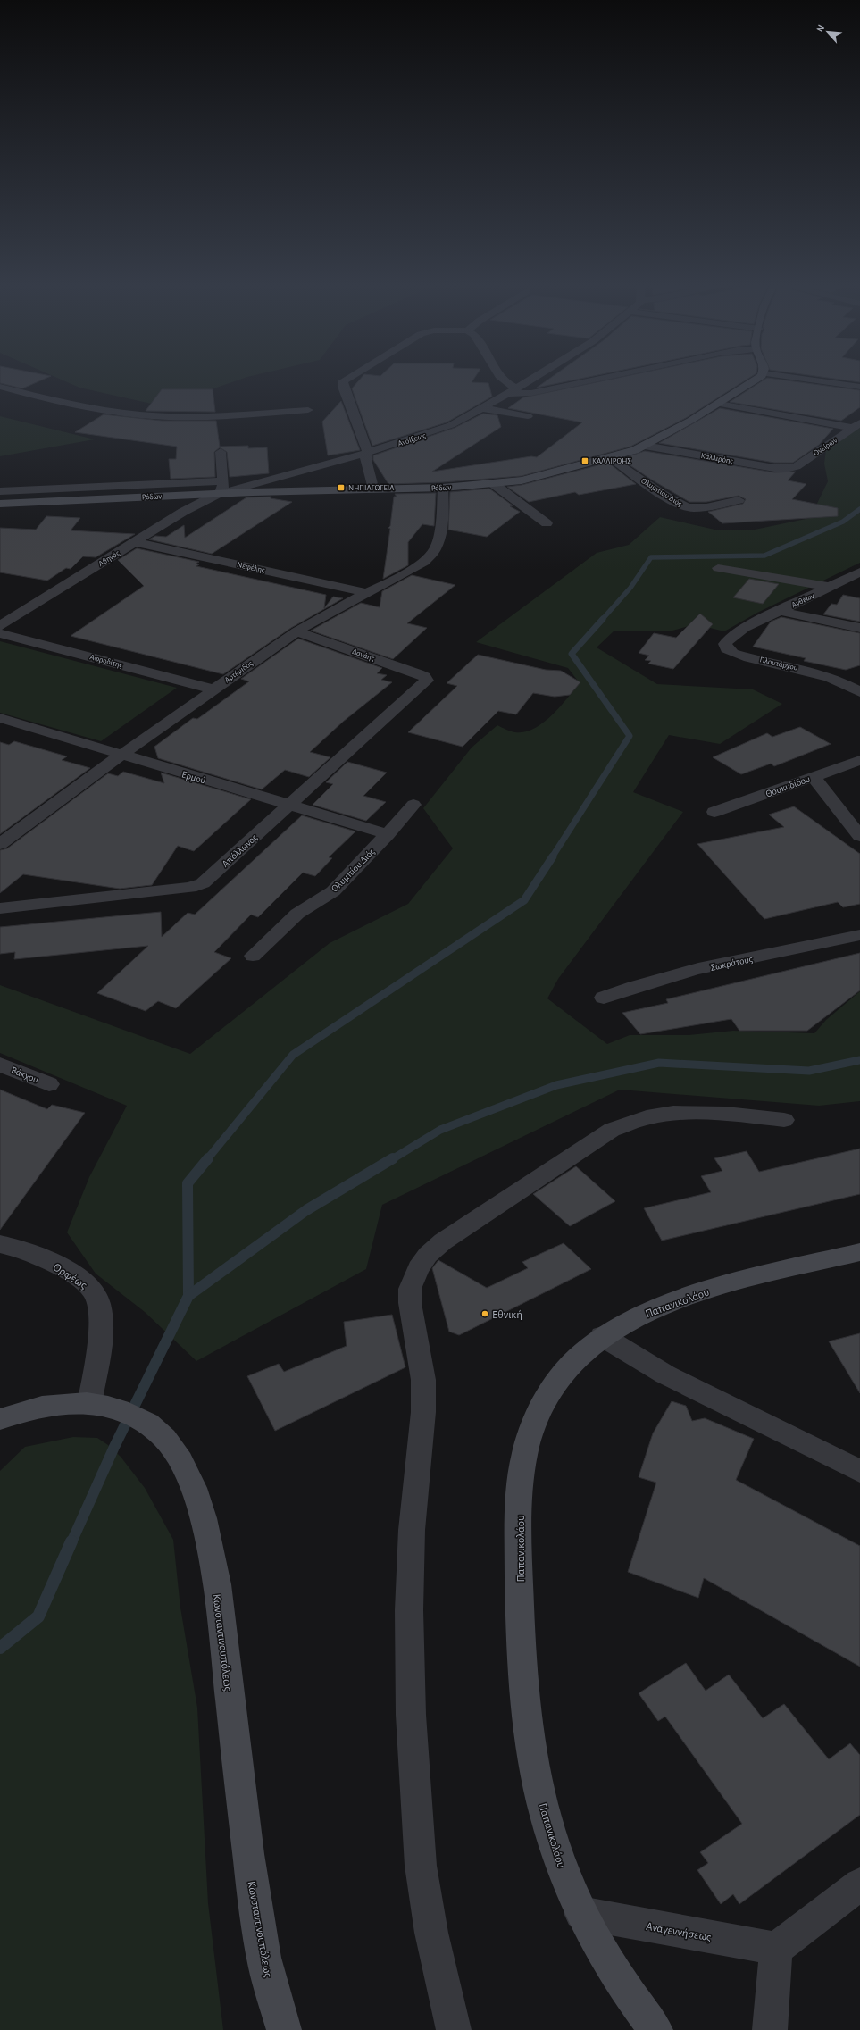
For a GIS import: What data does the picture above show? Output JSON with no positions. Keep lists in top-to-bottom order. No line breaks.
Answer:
{"streets":{"street":["Ανοίξεως","Ονείρων","Καλλιρόης","Ρόδων","Ολυμπίου Διός","Αθηνάς","Νεφέλης","Ανθέων","Δανάης","Αφροδίτης","Πλουτάρχου","Αρτέμιδος","Ερμού","Θουκυδίδου","Απόλλωνος","Σωκράτους","Βάκχου","Ορφέως","Παπανικολάου","Κωνσταντινουπόλεως","Αναγεννήσεως"]},"crossings":[["Ανοίξεως","Ρόδων"],["Ανοίξεως","Αθηνάς"],["Ονείρων","Καλλιρόης"],["Καλλιρόης","Ρόδων"],["Ρόδων","Ολυμπίου Διός"],["Ρόδων","Αθηνάς"],["Ρόδων","Αρτέμιδος"],["Ολυμπίου Διός","Ερμού"],["Αθηνάς","Νεφέλης"],["Νεφέλης","Αρτέμιδος"],["Ανθέων","Πλουτάρχου"],["Δανάης","Αρτέμιδος"],["Δανάης","Απόλλωνος"],["Αφροδίτης","Αρτέμιδος"],["Αρτέμιδος","Ερμού"],["Ερμού","Απόλλωνος"],["Ορφέως","Κωνσταντινουπόλεως"],["Παπανικολάου","Αναγεννήσεως"]],"places":{"transit":["ΚΑΛΛΙΡΟΗΣ","ΝΗΠΙΑΓΩΓΕΙΑ"],"other":["Εθνική"]},"north":"top left"}
